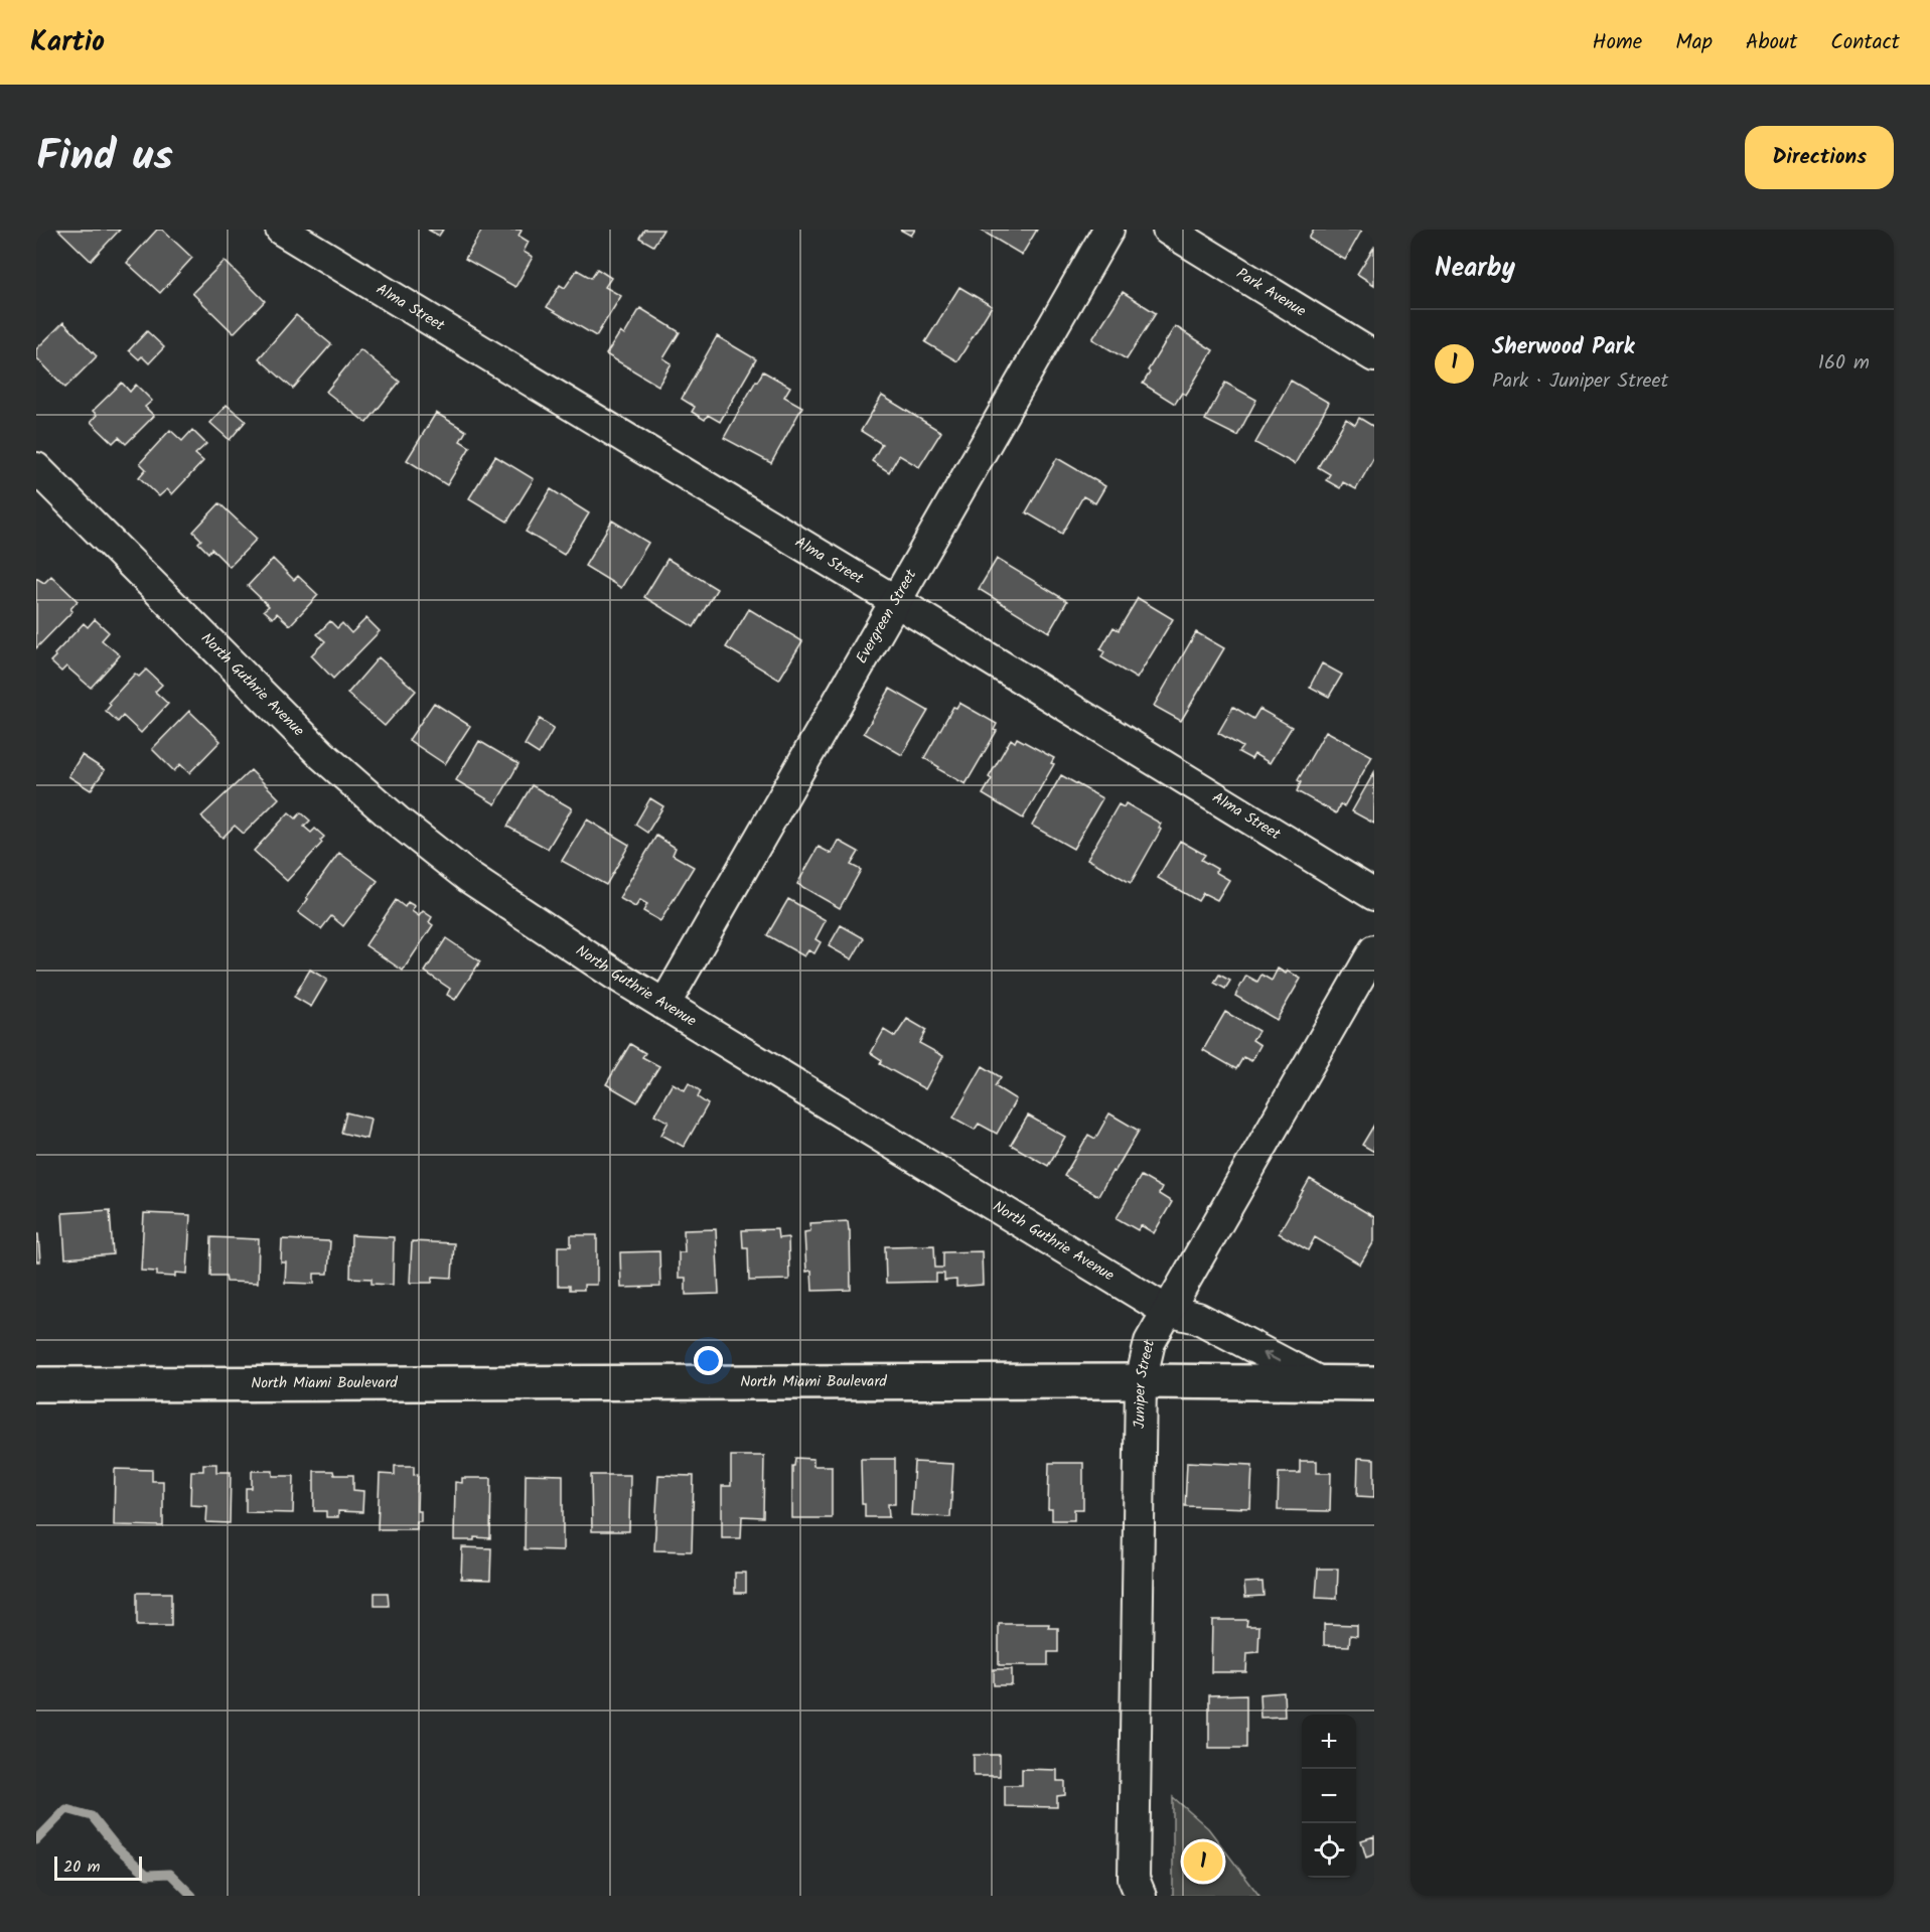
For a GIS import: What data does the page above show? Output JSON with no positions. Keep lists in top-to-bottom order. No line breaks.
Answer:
{"streets":{"main road":["North Miami Boulevard"],"street":["Park Avenue","Alma Street","Evergreen Street","North Guthrie Avenue","Juniper Street"]},"crossings":[["Alma Street","Evergreen Street"],["Evergreen Street","North Guthrie Avenue"],["North Guthrie Avenue","North Miami Boulevard"],["North Guthrie Avenue","Juniper Street"],["North Miami Boulevard","Juniper Street"]],"scale_bar":"20 m","page":{"header":"Kartio","nav":["Home","Map","About","Contact"],"title":"Find us","buttons":"Directions","heading":"Nearby","list":[{"mark":"1","name":"Sherwood Park","note":"Park · Juniper Street","value":"160 m"}],"map_buttons":["+","−"],"pins":"1","scale":"20 m"}}
